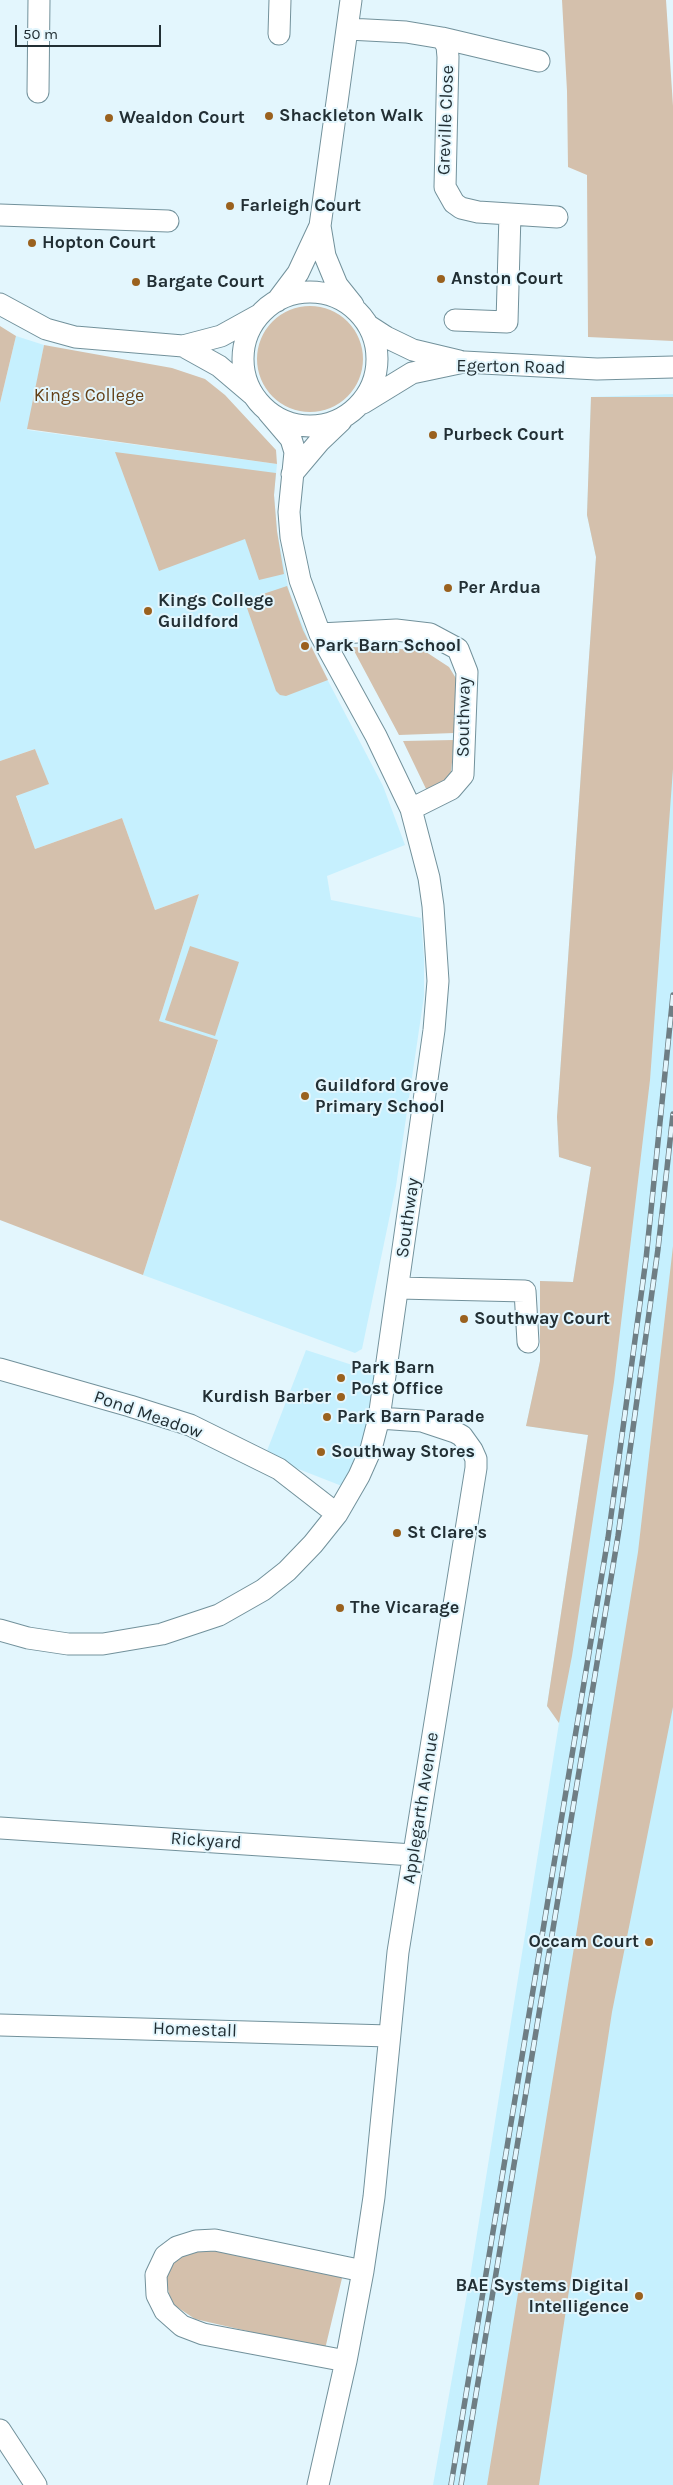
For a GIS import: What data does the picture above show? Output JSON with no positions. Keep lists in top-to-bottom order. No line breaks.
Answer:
{"streets":{"street":["Greville Close","Egerton Road","Southway","Pond Meadow","Applegarth Avenue","Rickyard","Homestall"]},"crossings":[["Egerton Road","Southway"],["Southway","Pond Meadow"],["Southway","Applegarth Avenue"],["Applegarth Avenue","Rickyard"],["Applegarth Avenue","Homestall"]],"parks":["Kings College"],"places":["Shackleton Walk","Wealdon Court","Farleigh Court","Hopton Court","Anston Court","Bargate Court","Purbeck Court","Per Ardua","Kings College Guildford","Park Barn School","Guildford Grove Primary School","Southway Court","Park Barn Post Office","Kurdish Barber","Park Barn Parade","Southway Stores","St Clare's","The Vicarage","Occam Court","BAE Systems Digital Intelligence"],"scale_bar":"50 m"}
